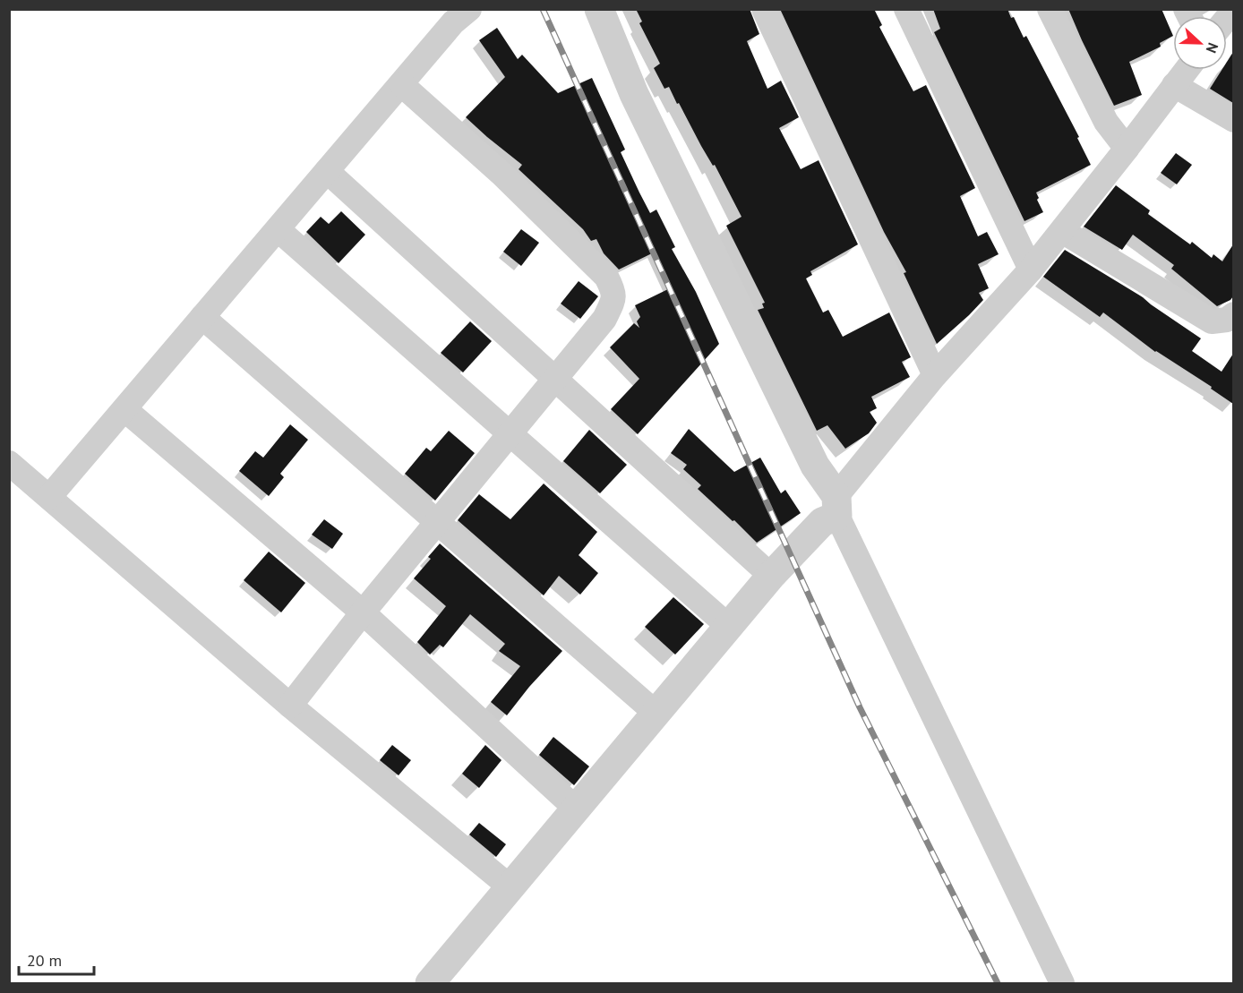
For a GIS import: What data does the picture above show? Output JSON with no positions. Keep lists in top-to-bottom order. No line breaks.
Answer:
{"scale_bar":"20 m","north":"right"}
